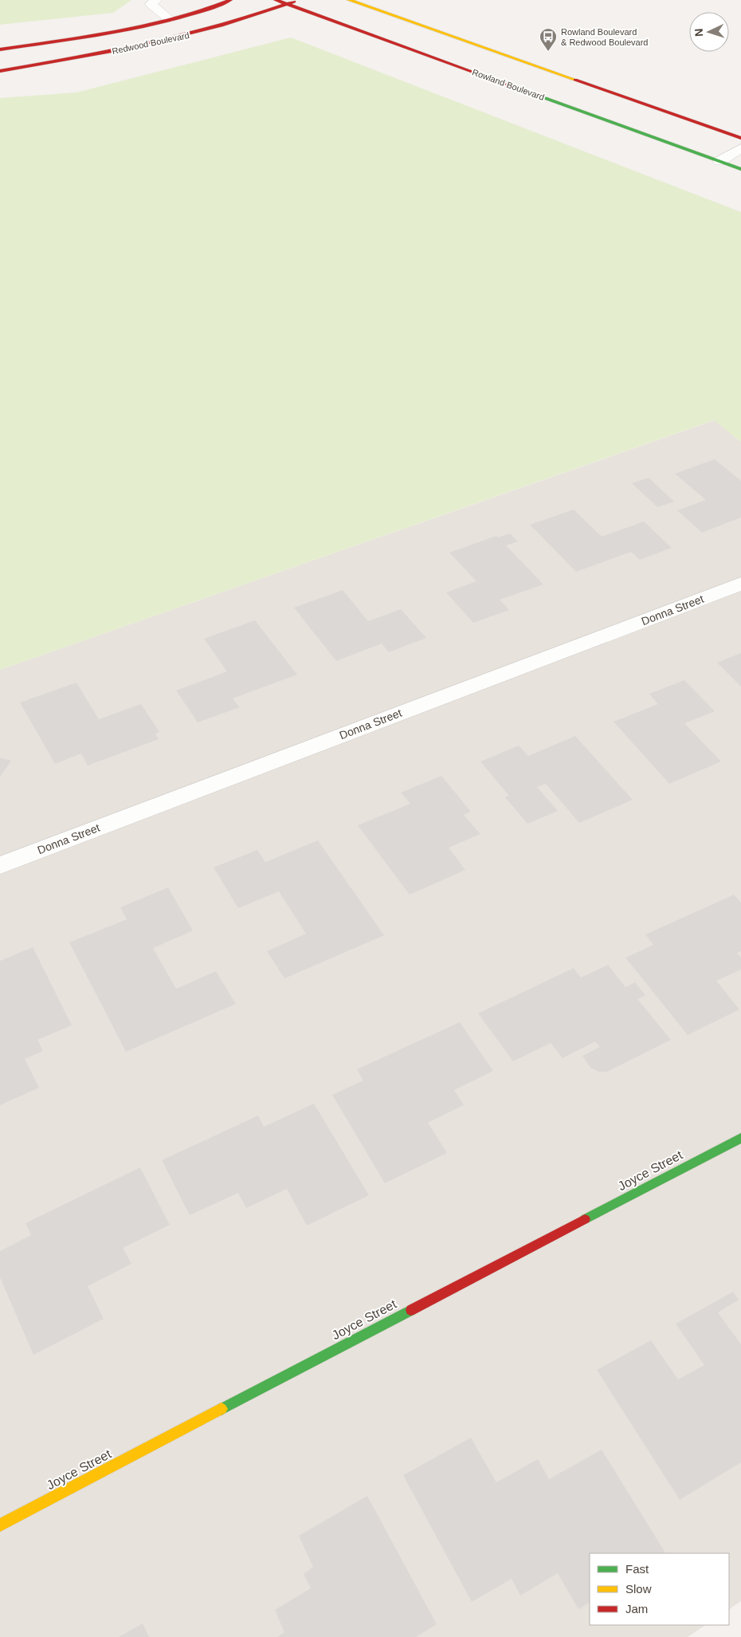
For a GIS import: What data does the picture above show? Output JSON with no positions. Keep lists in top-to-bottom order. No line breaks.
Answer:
{"streets":{"main road":["Redwood Boulevard","Rowland Boulevard","Joyce Street"],"street":["Donna Street"]},"crossings":[["Redwood Boulevard","Rowland Boulevard"]],"places":{"bus stop":["Rowland Boulevard & Redwood Boulevard"]},"legend":["Fast","Slow","Jam"],"north":"left"}
